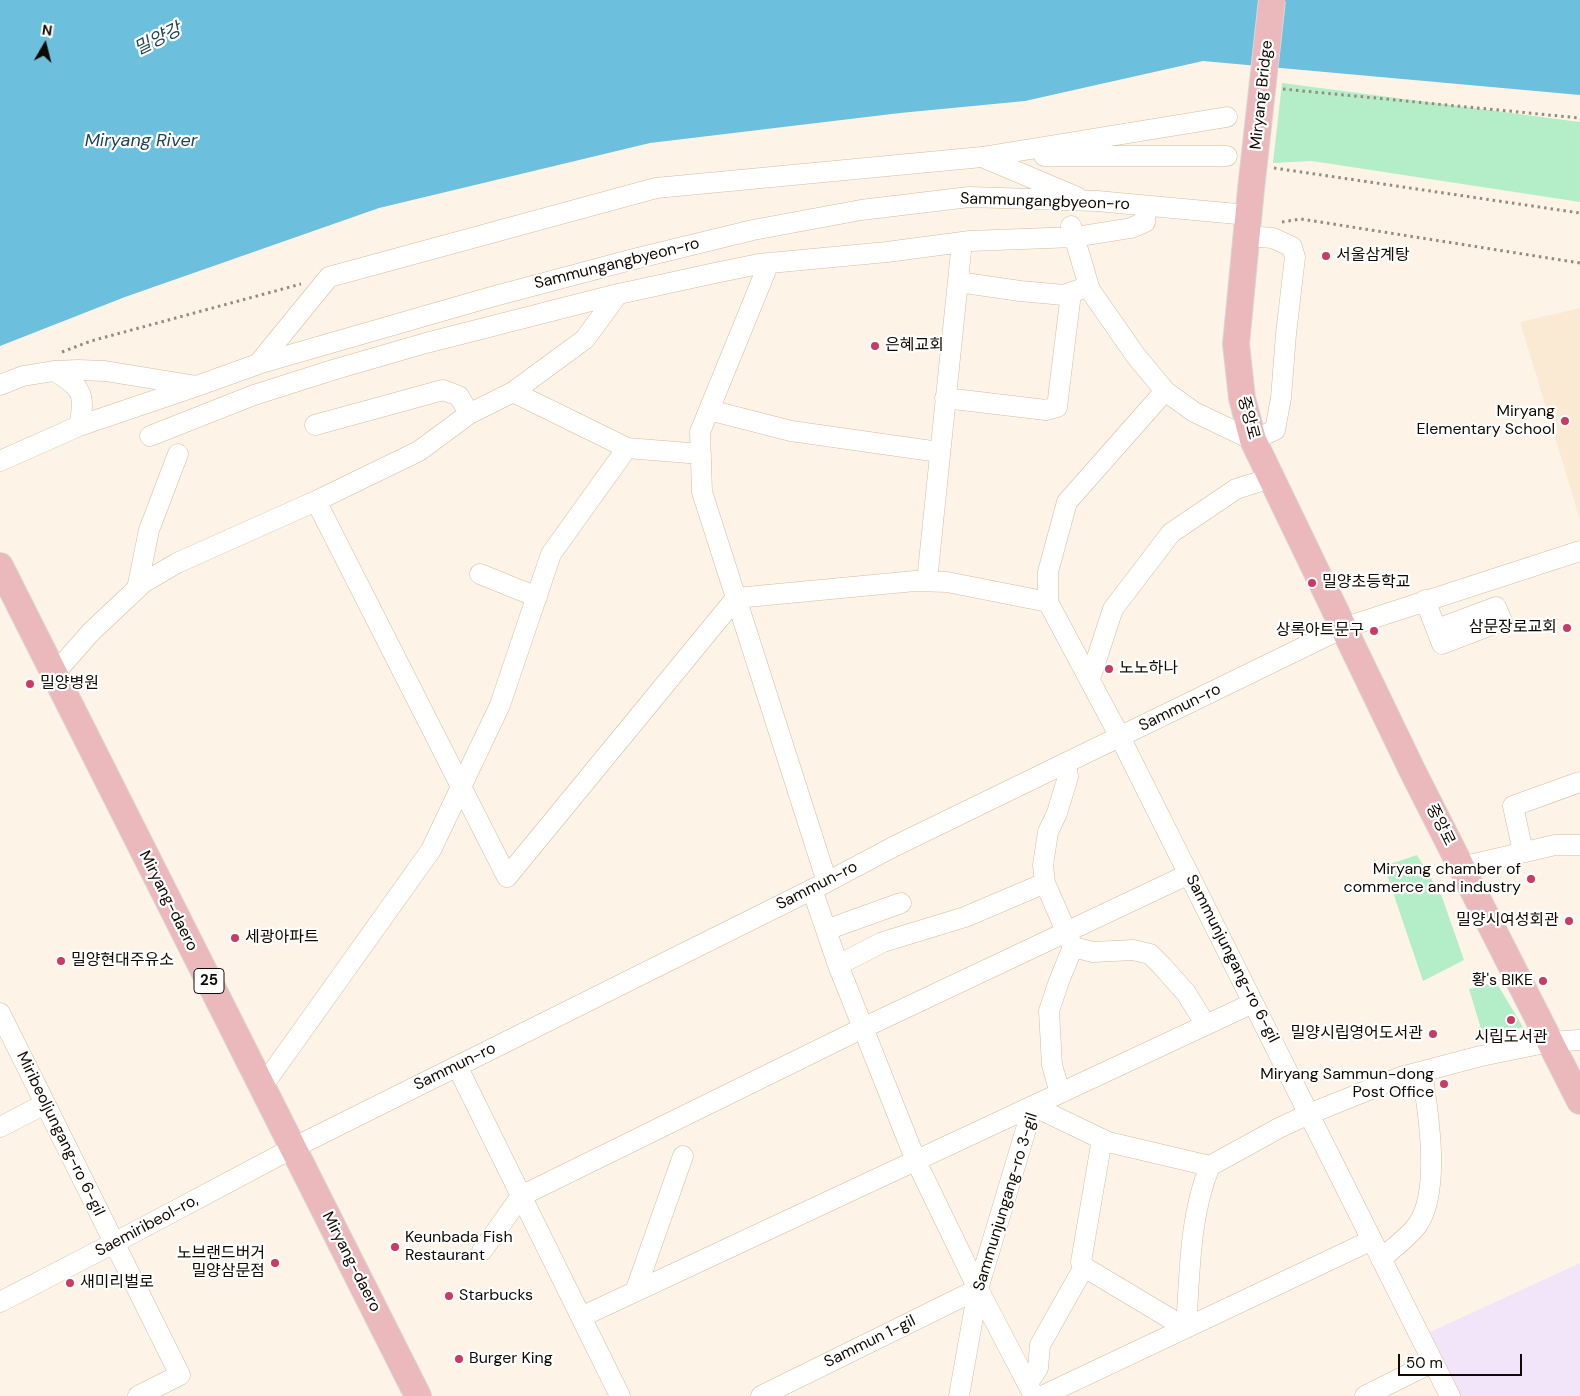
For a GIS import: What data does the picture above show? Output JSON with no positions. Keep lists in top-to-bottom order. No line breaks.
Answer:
{"streets":{"main road":["Miryang Bridge","중앙로","Miryang-daero","25"],"street":["Sammungangbyeon-ro","Sammun-ro","Sammunjungang-ro 6-gil","Miribeoljungang-ro 6-gil","Sammunjungang-ro 3-gil","Saemiribeol-ro,","Sammun 1-gil"]},"crossings":[["Miryang Bridge","중앙로"],["Sammungangbyeon-ro","중앙로"],["중앙로","Sammun-ro"],["Sammun-ro","Miryang-daero"],["Sammun-ro","Sammunjungang-ro 6-gil"],["Sammun-ro","Saemiribeol-ro,"],["Miryang-daero","Saemiribeol-ro,"],["Miribeoljungang-ro 6-gil","Saemiribeol-ro,"],["Sammunjungang-ro 3-gil","Sammun 1-gil"]],"water":["밀양강","Miryang River"],"places":["서울삼계탕","은혜교회","Miryang Elementary School","밀양초등학교","삼문장로교회","상록아트문구","노노하나","밀양병원","Miryang chamber of commerce and industry","밀양시여성회관","세광아파트","밀양현대주유소","황's BIKE","시립도서관","밀양시립영어도서관","Miryang Sammun-dong Post Office","Keunbada Fish Restaurant","노브랜드버거 밀양삼문점","새미리벌로","Starbucks","Burger King"],"scale_bar":"50 m","north":"top"}
